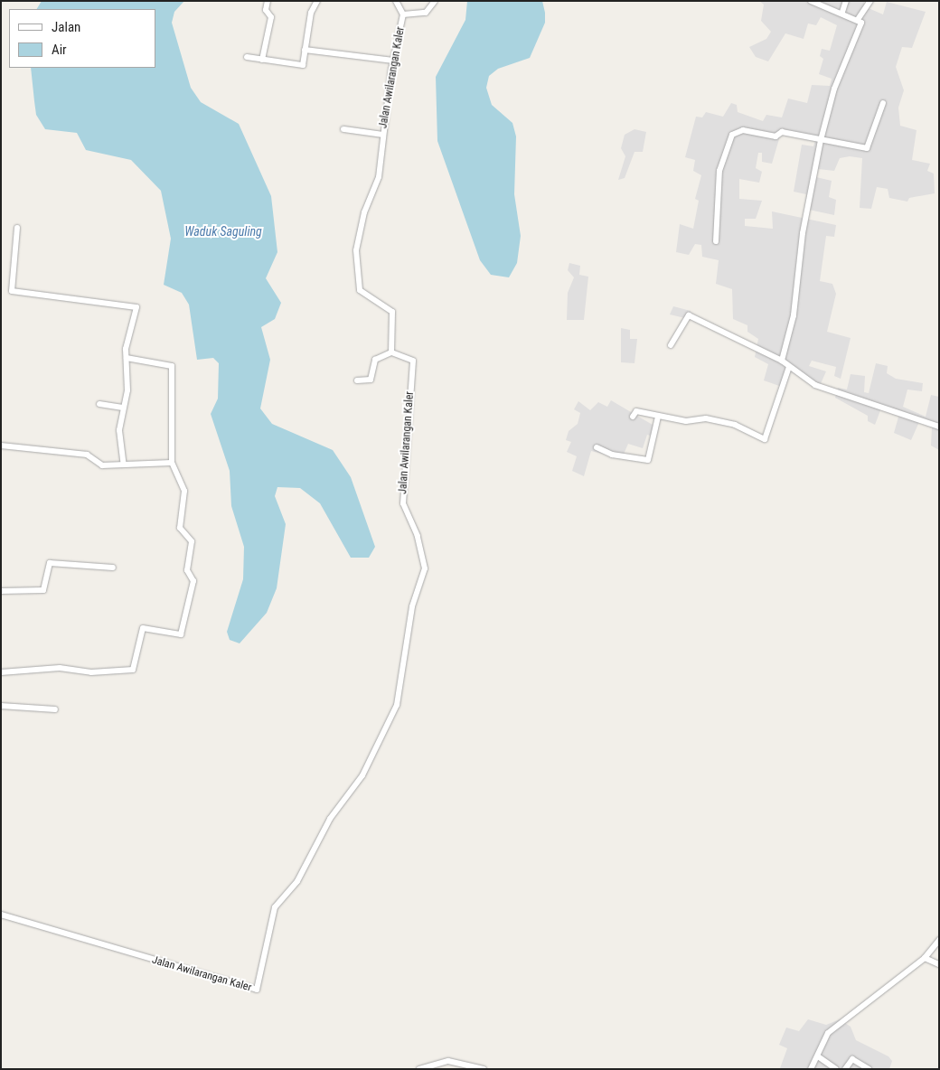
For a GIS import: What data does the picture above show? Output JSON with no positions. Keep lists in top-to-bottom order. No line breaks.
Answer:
{"streets":{"street":["Jalan Awilarangan Kaler"]},"water":["Waduk Saguling"],"legend":["Jalan","Air"]}
